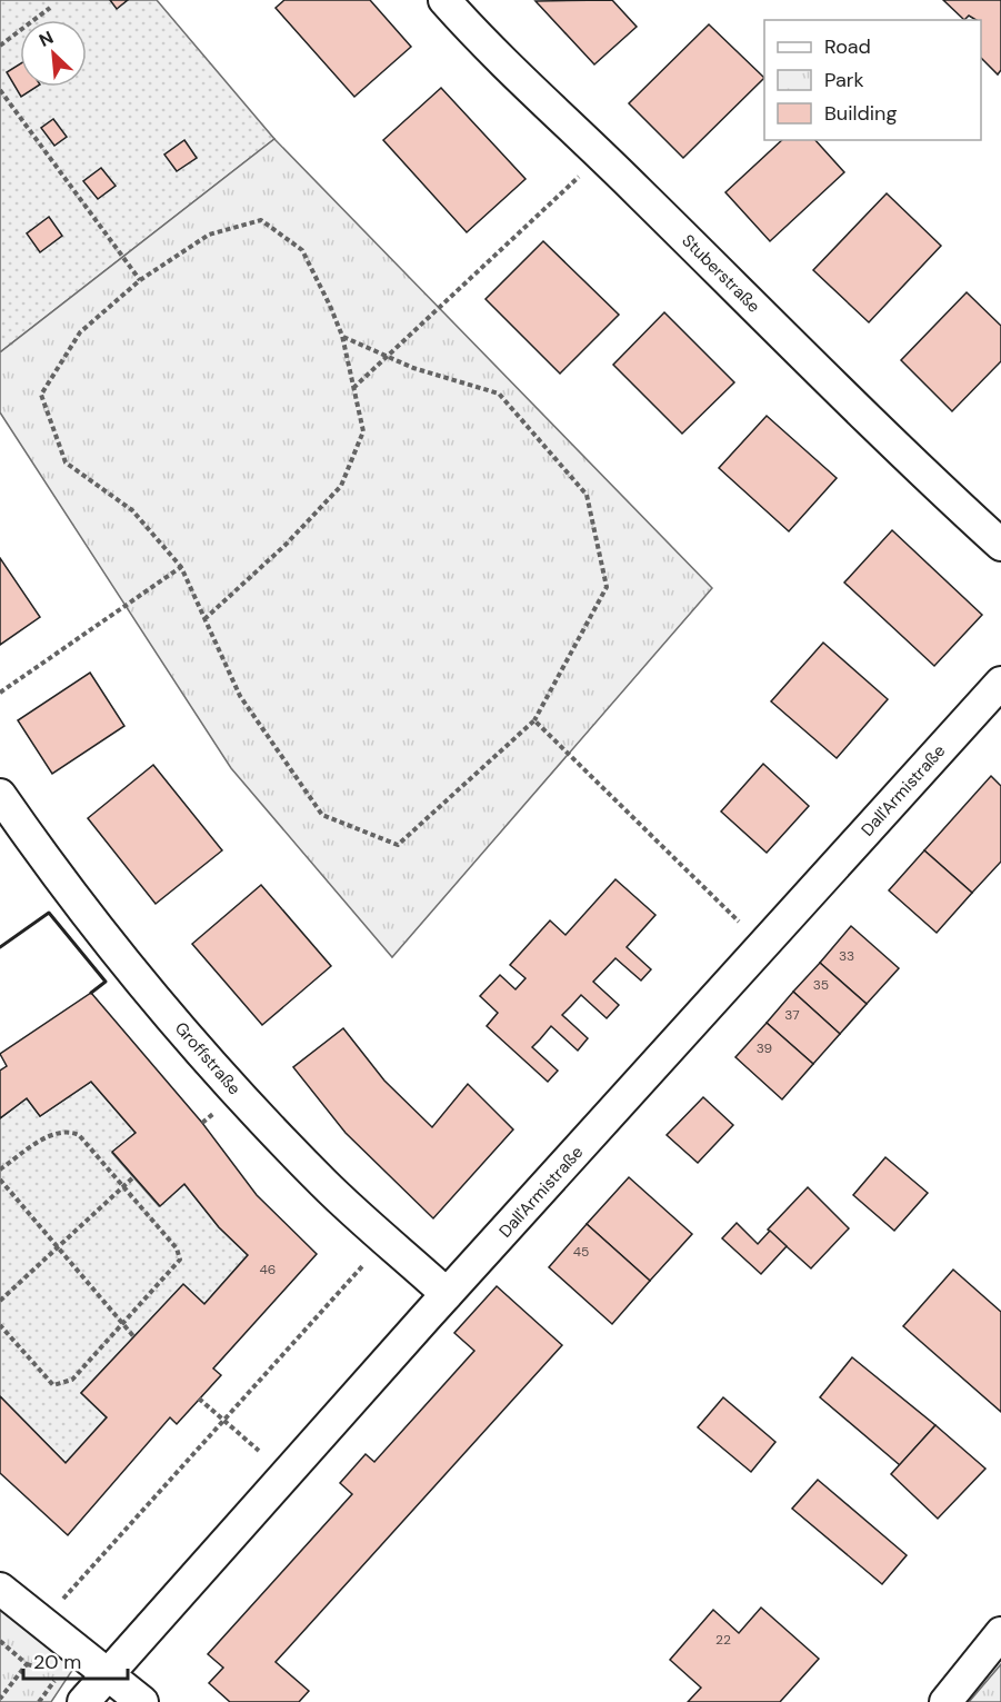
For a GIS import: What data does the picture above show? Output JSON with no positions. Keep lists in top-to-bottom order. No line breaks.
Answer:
{"streets":{"street":["Stuberstraße","Dall'Armistraße","Groffstraße"]},"crossings":[["Dall'Armistraße","Groffstraße"]],"house_numbers":["33","35","37","39","45","46","22"],"legend":["Road","Park","Building"],"scale_bar":"20 m","north":"top left"}
